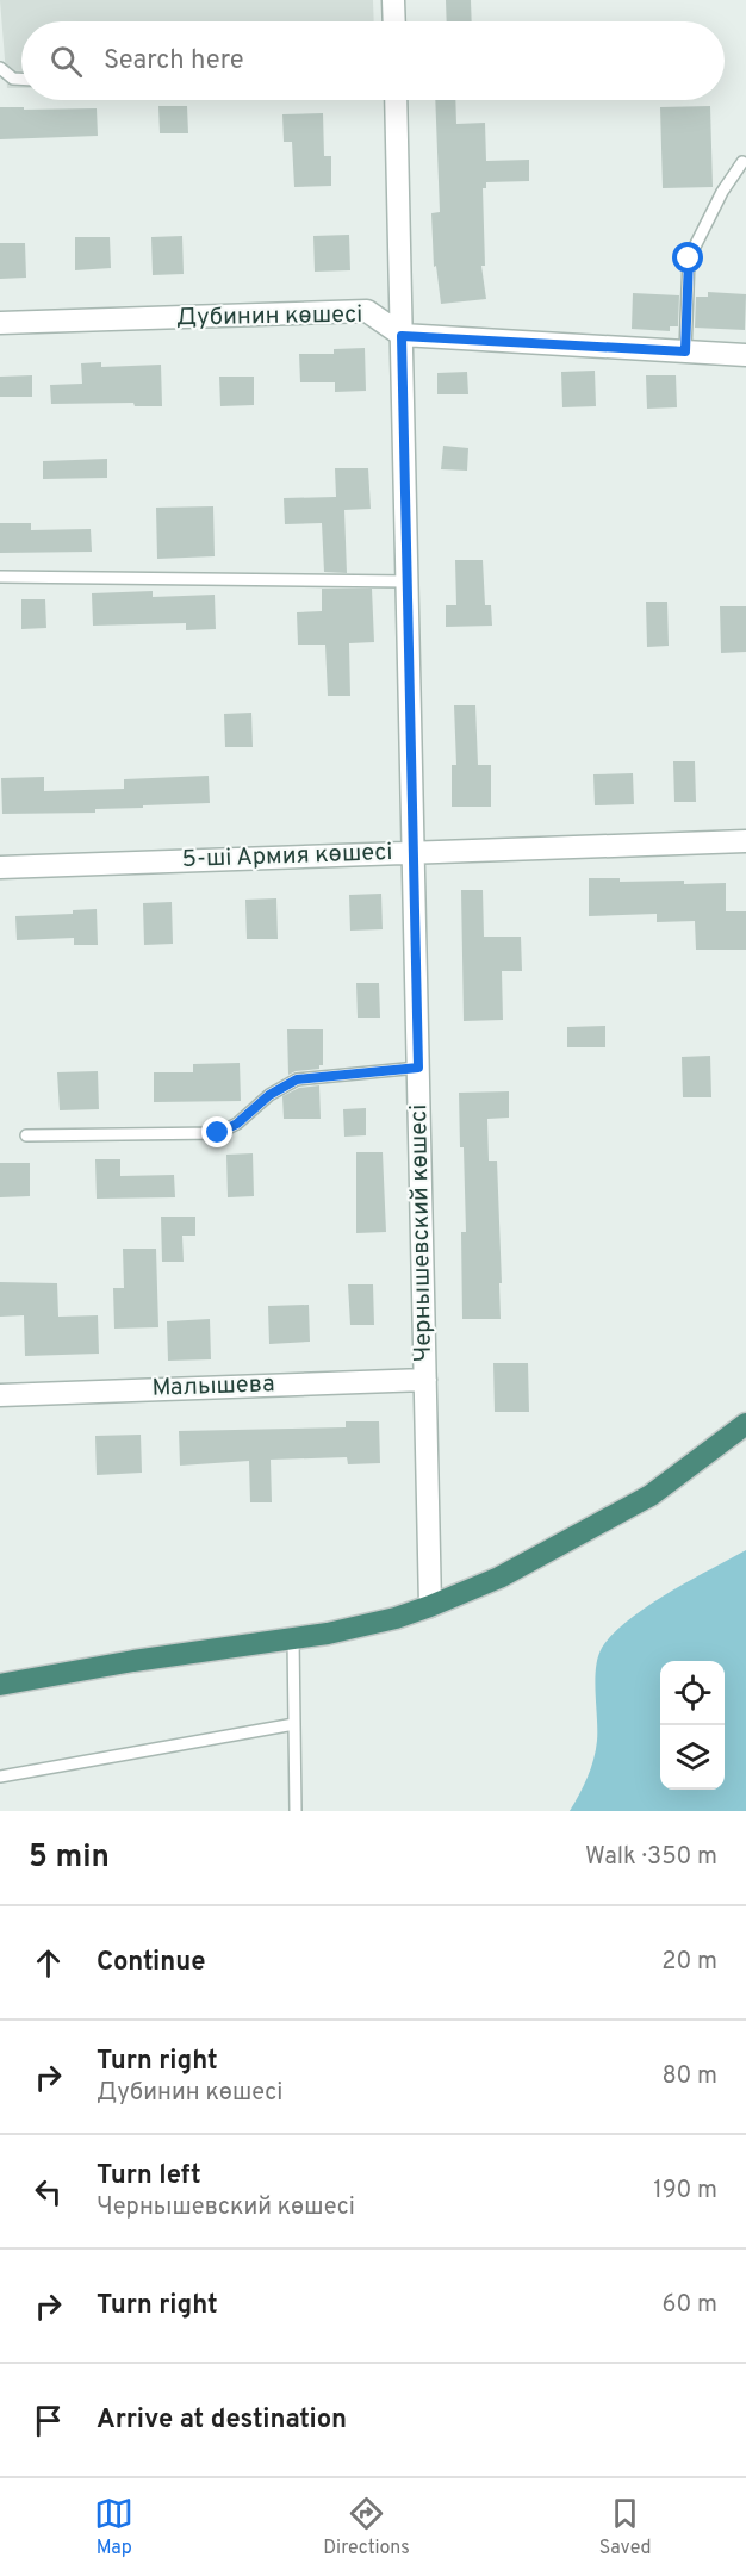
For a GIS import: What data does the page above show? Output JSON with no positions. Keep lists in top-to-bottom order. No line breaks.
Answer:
{"streets":{"street":["Дубинин көшесі","5-ші Армия көшесі","Чернышевский көшесі","Малышева"]},"crossings":[["Дубинин көшесі","Чернышевский көшесі"],["5-ші Армия көшесі","Чернышевский көшесі"],["Чернышевский көшесі","Малышева"]],"page":{"search":"Search here","heading":["5 min","Walk · 350 m"],"list":[["Continue","20 m"],["Turn right","Дубинин көшесі","80 m"],["Turn left","Чернышевский көшесі","190 m"],["Turn right","60 m"],"Arrive at destination"],"nav":["Map","Directions","Saved"]}}
